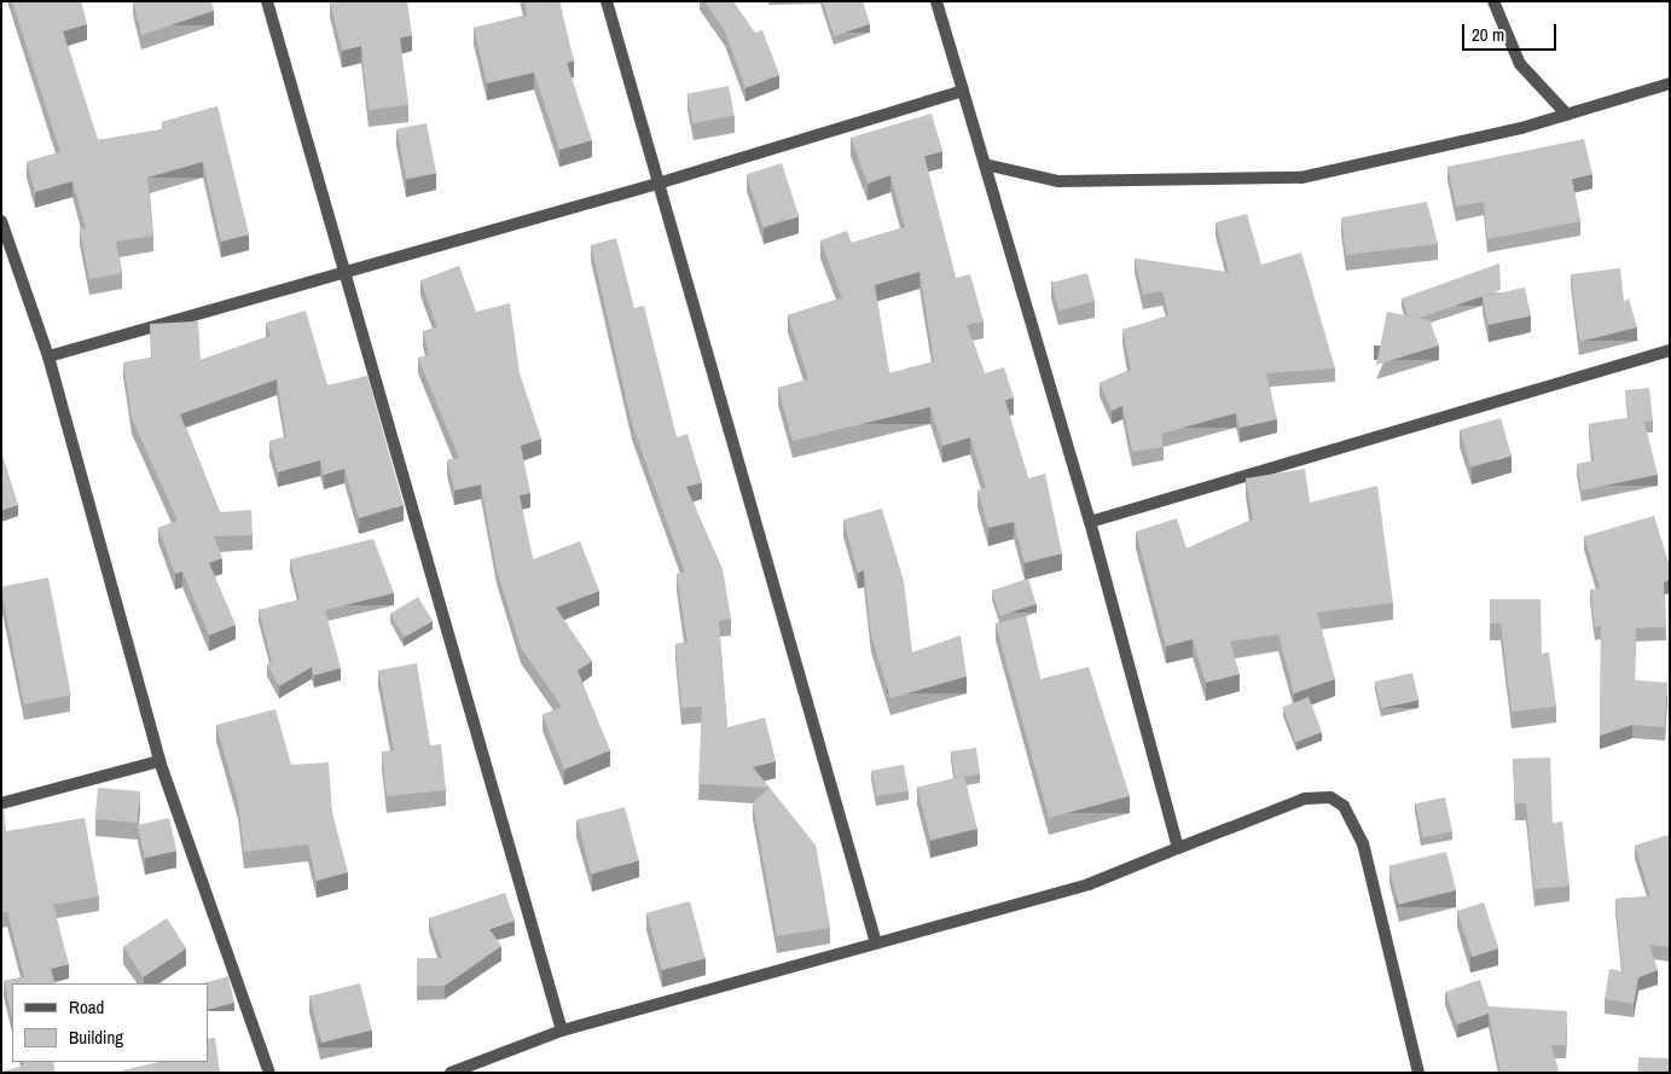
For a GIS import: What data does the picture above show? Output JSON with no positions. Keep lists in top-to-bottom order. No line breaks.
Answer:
{"legend":["Road","Building"],"scale_bar":"20 m"}
